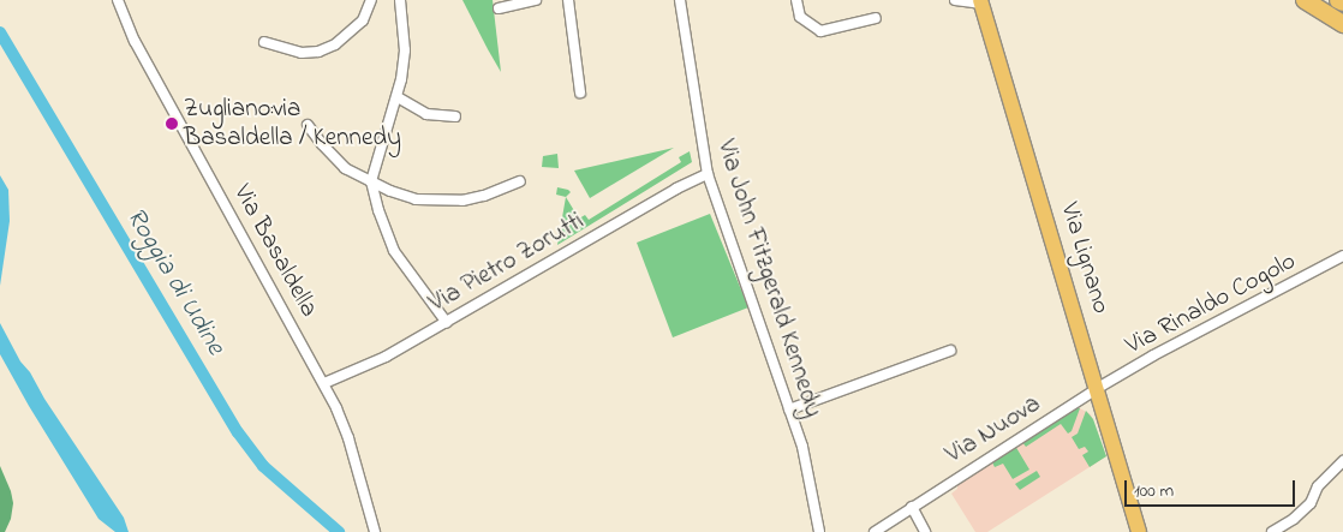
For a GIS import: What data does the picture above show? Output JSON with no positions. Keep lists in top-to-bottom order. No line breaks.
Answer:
{"streets":{"main road":["Via Lignano"],"street":["Via Basaldella","Via Pietro Zorutti","Via John Fitzgerald Kennedy","Via Rinaldo Cogolo","Via Nuova"]},"crossings":[["Via Basaldella","Via Pietro Zorutti"],["Via Lignano","Via Rinaldo Cogolo"],["Via Lignano","Via Nuova"],["Via Pietro Zorutti","Via John Fitzgerald Kennedy"],["Via Rinaldo Cogolo","Via Nuova"]],"water":["Roggia di Udine"],"places":["Zugliano:via Basaldella / Kennedy"],"scale_bar":"100 m"}
